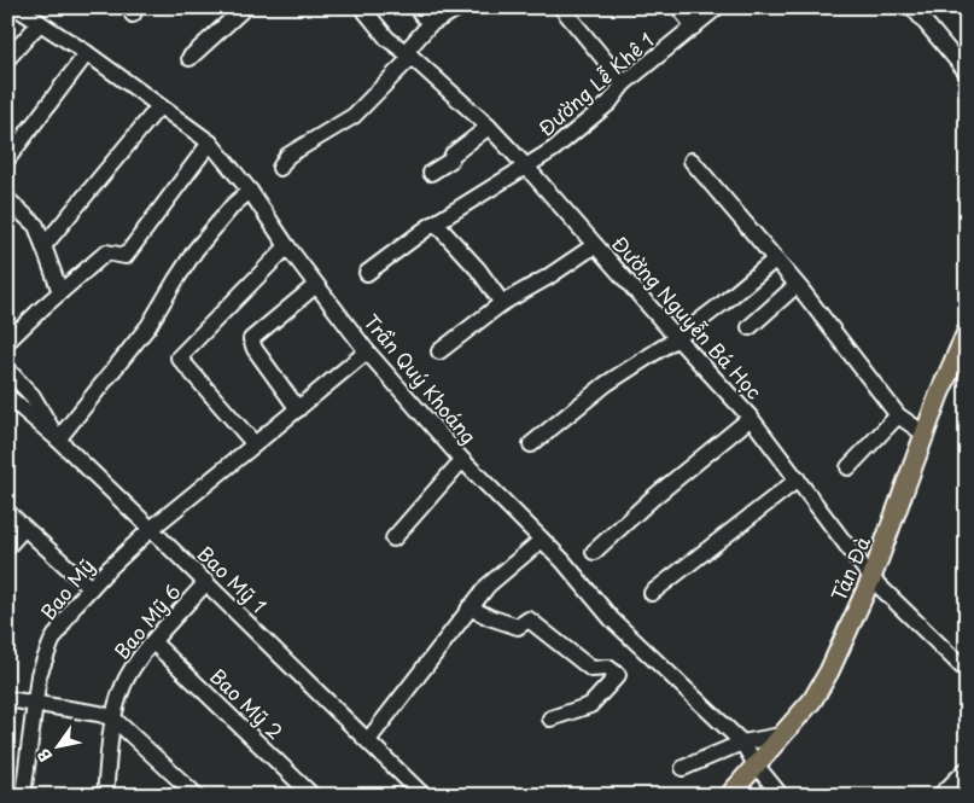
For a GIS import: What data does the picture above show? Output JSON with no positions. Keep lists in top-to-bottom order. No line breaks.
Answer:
{"streets":{"main road":["Tản Đà"],"street":["Đường Lễ Khê 1","Đường Nguyễn Bá Học","Trần Quý Khoáng","Bao Mỹ 1","Bao Mỹ","Bao Mỹ 6","Bao Mỹ 2"]},"crossings":[["Đường Lễ Khê 1","Đường Nguyễn Bá Học"],["Đường Nguyễn Bá Học","Tản Đà"],["Trần Quý Khoáng","Tản Đà"],["Trần Quý Khoáng","Bao Mỹ"],["Bao Mỹ 1","Bao Mỹ"],["Bao Mỹ 1","Bao Mỹ 6"],["Bao Mỹ 6","Bao Mỹ 2"]],"north":"bottom left"}
